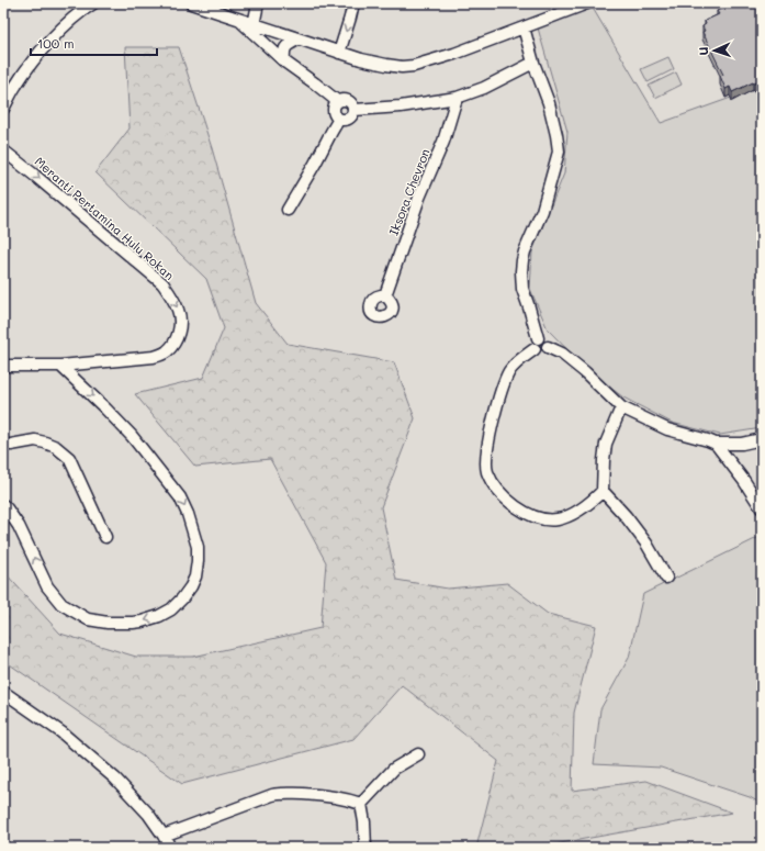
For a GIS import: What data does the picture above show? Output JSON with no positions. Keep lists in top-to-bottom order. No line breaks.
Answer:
{"streets":{"street":["Iksora Chevron","Meranti Pertamina Hulu Rokan"]},"scale_bar":"100 m","north":"left"}
